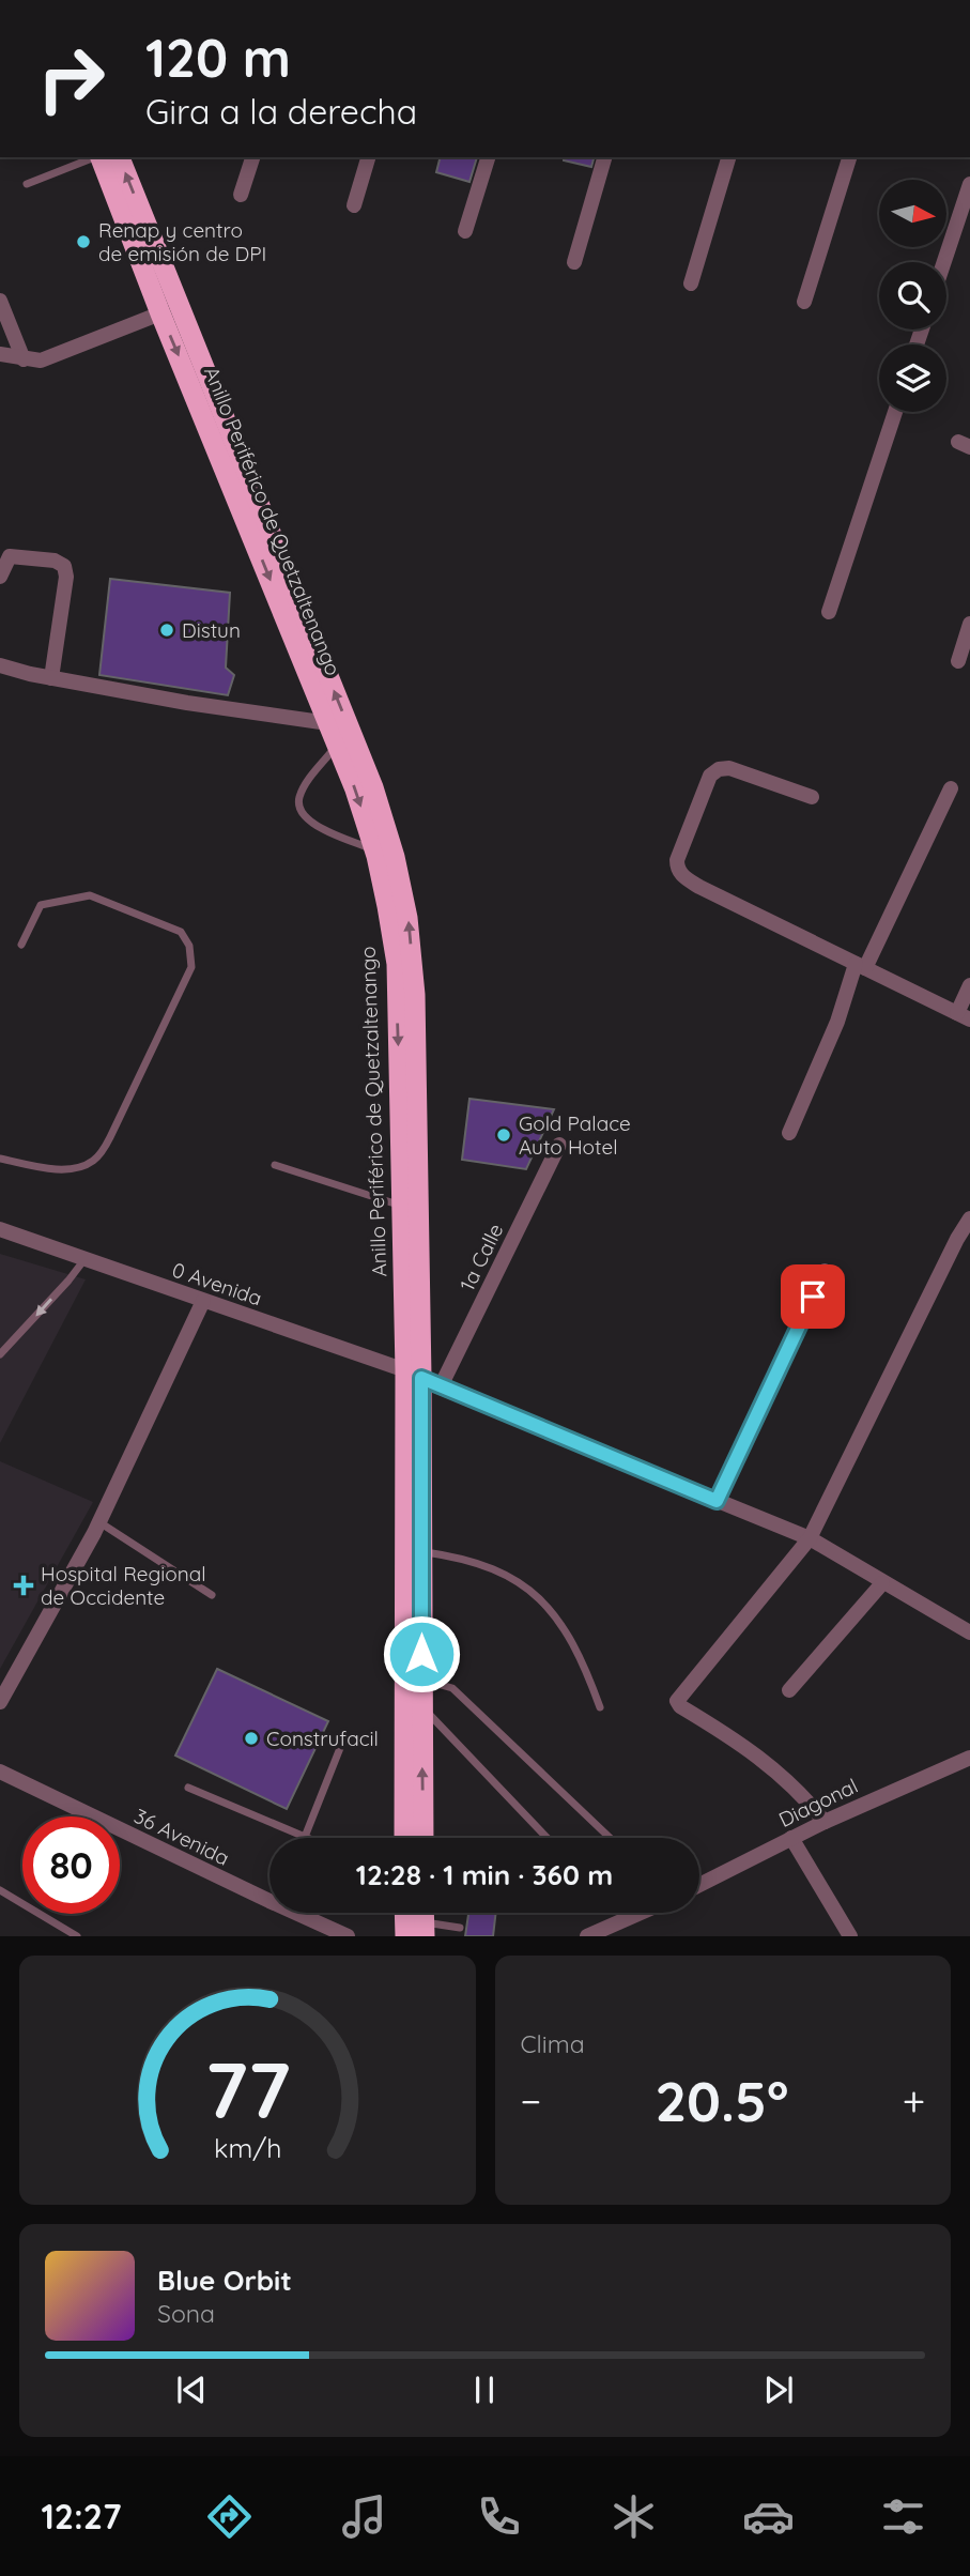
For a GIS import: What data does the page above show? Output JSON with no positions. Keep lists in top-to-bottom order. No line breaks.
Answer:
{"streets":{"highway":["Anillo Periférico de Quetzaltenango"],"street":["1a Calle","0 Avenida","Diagonal","36 Avenida"]},"crossings":[["Anillo Periférico de Quetzaltenango","1a Calle"],["Anillo Periférico de Quetzaltenango","0 Avenida"],["1a Calle","0 Avenida"]],"places":{"other":["Renap y centro de emisión de DPI","Distun","Gold Palace Auto Hotel","Construfacil"],"health":["Hospital Regional de Occidente"]},"north":"right","page":{"turn":["120 m","Gira a la derecha"],"limit":"80","trip":"12:28 · 1 min · 360 m","tile":"Clima","heat":["−","20.5°","+"],"song":["Blue Orbit","Sona"],"tabs":"12:27","gauge":["77","km/h"]}}
